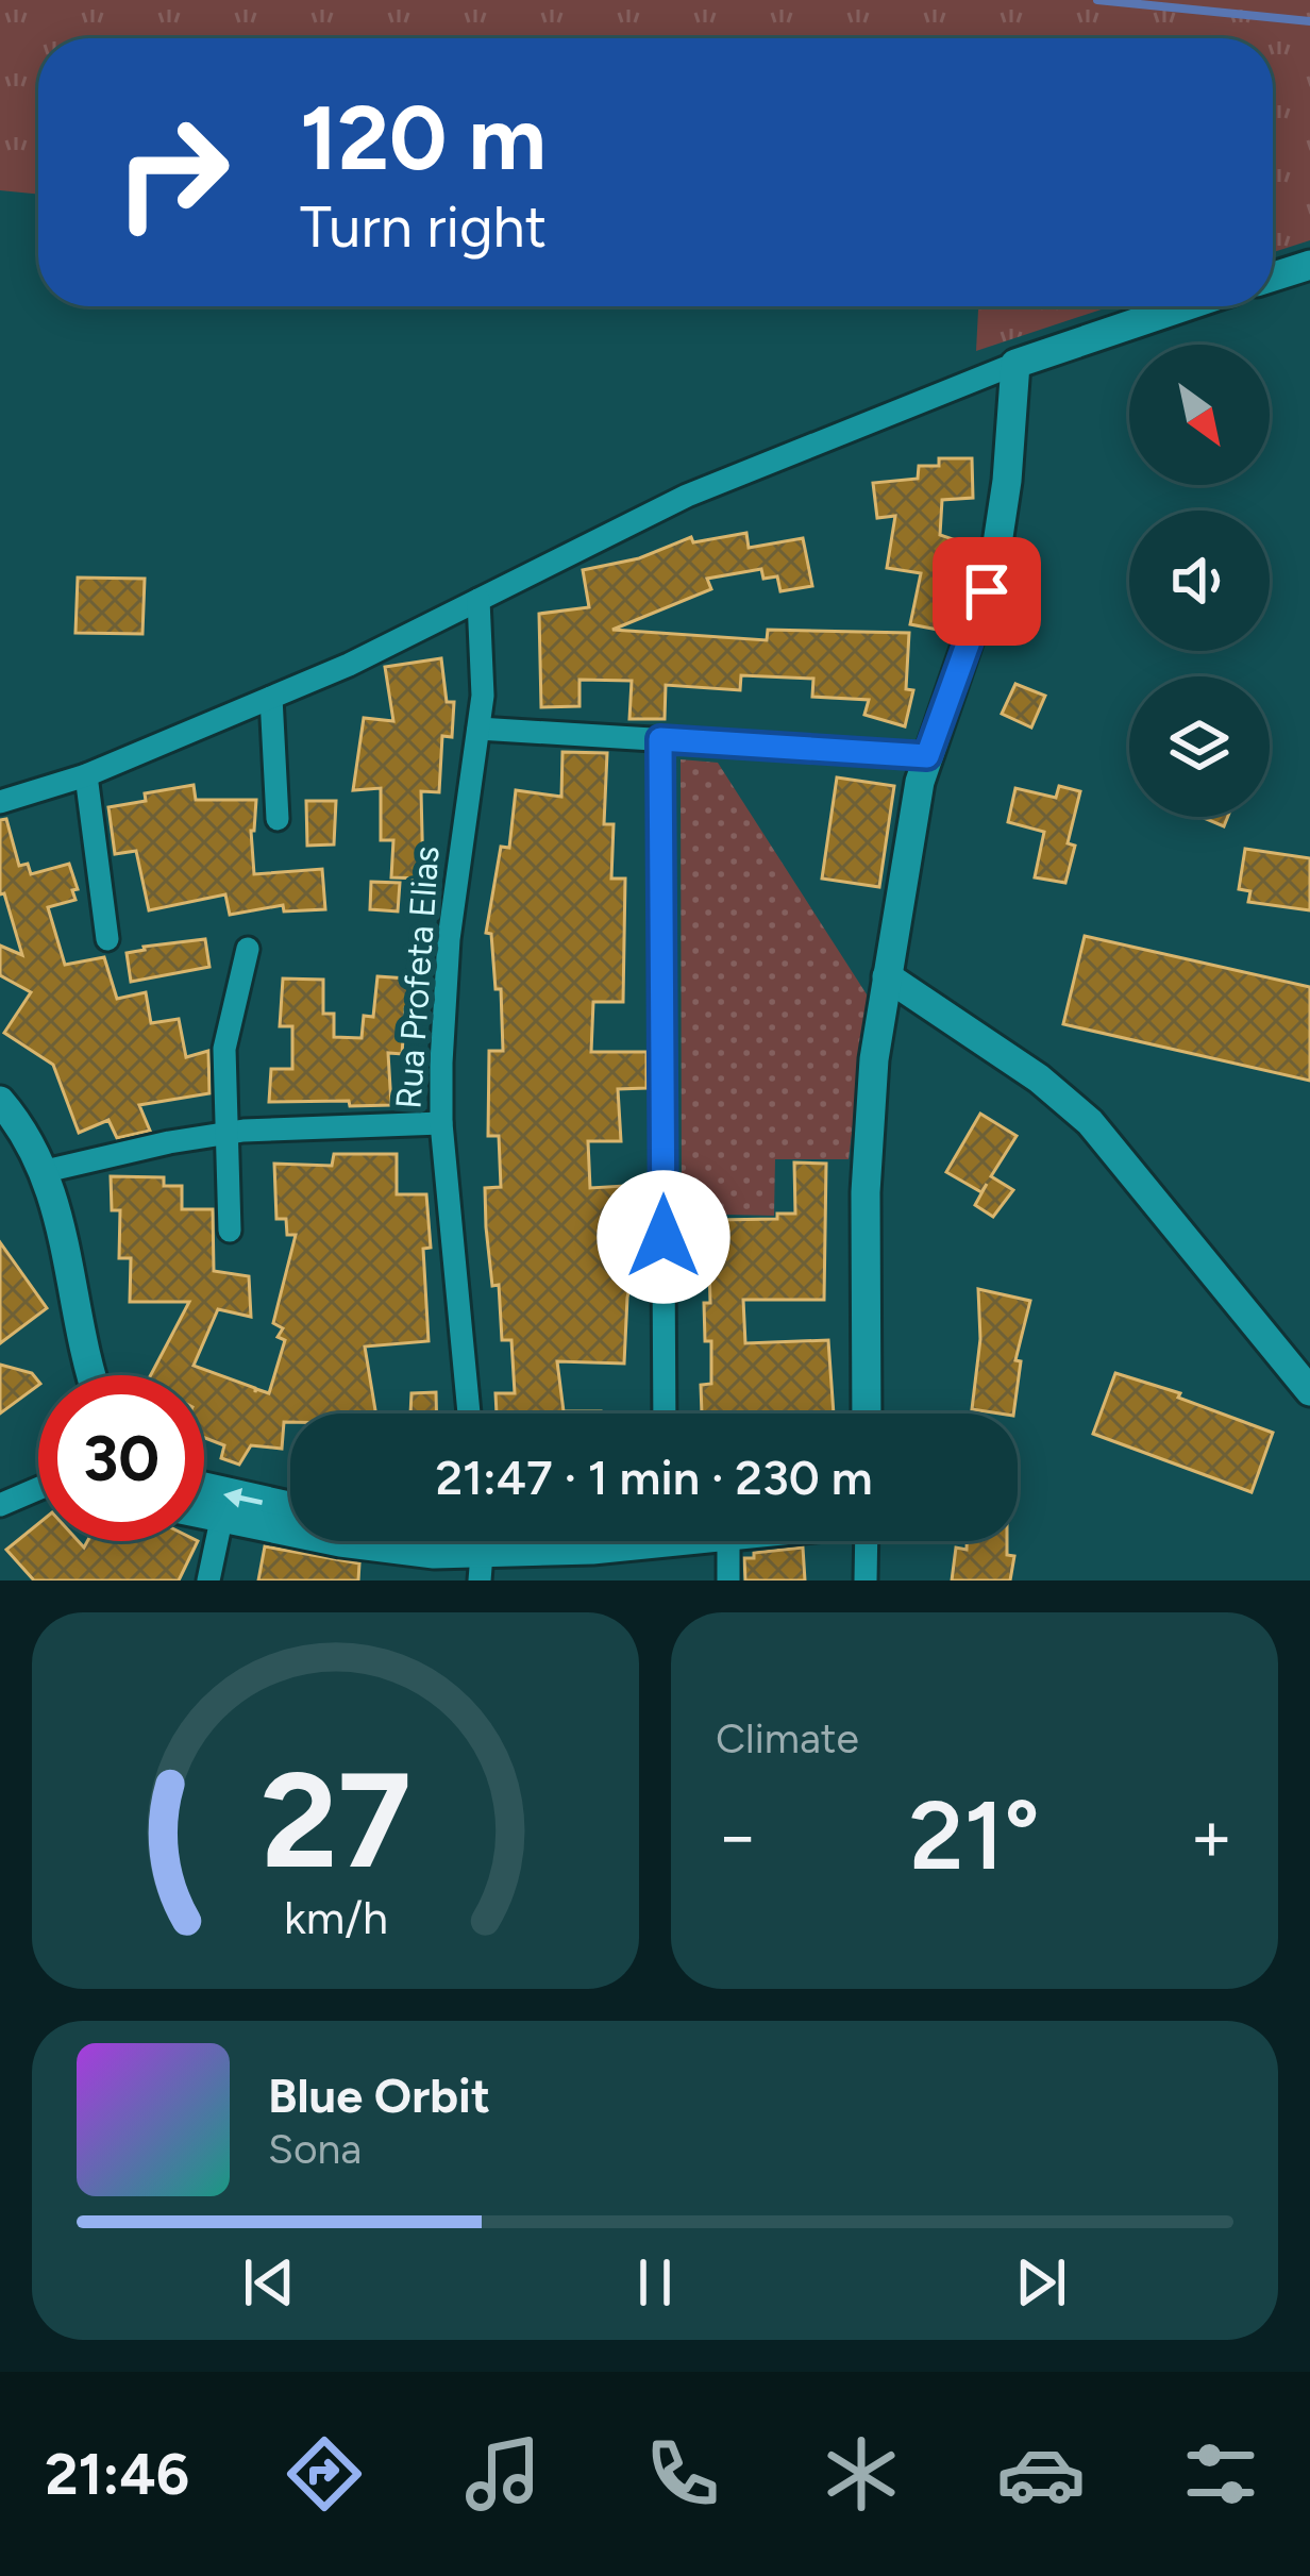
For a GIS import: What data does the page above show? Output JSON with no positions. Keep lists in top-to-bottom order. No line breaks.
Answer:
{"streets":{"street":["Rua Profeta Elias"]},"north":"bottom right","page":{"turn":["120 m","Turn right"],"limit":"30","trip":"21:47 · 1 min · 230 m","tile":"Climate","heat":["−","21°","+"],"song":["Blue Orbit","Sona"],"tabs":"21:46","gauge":["27","km/h"]}}
